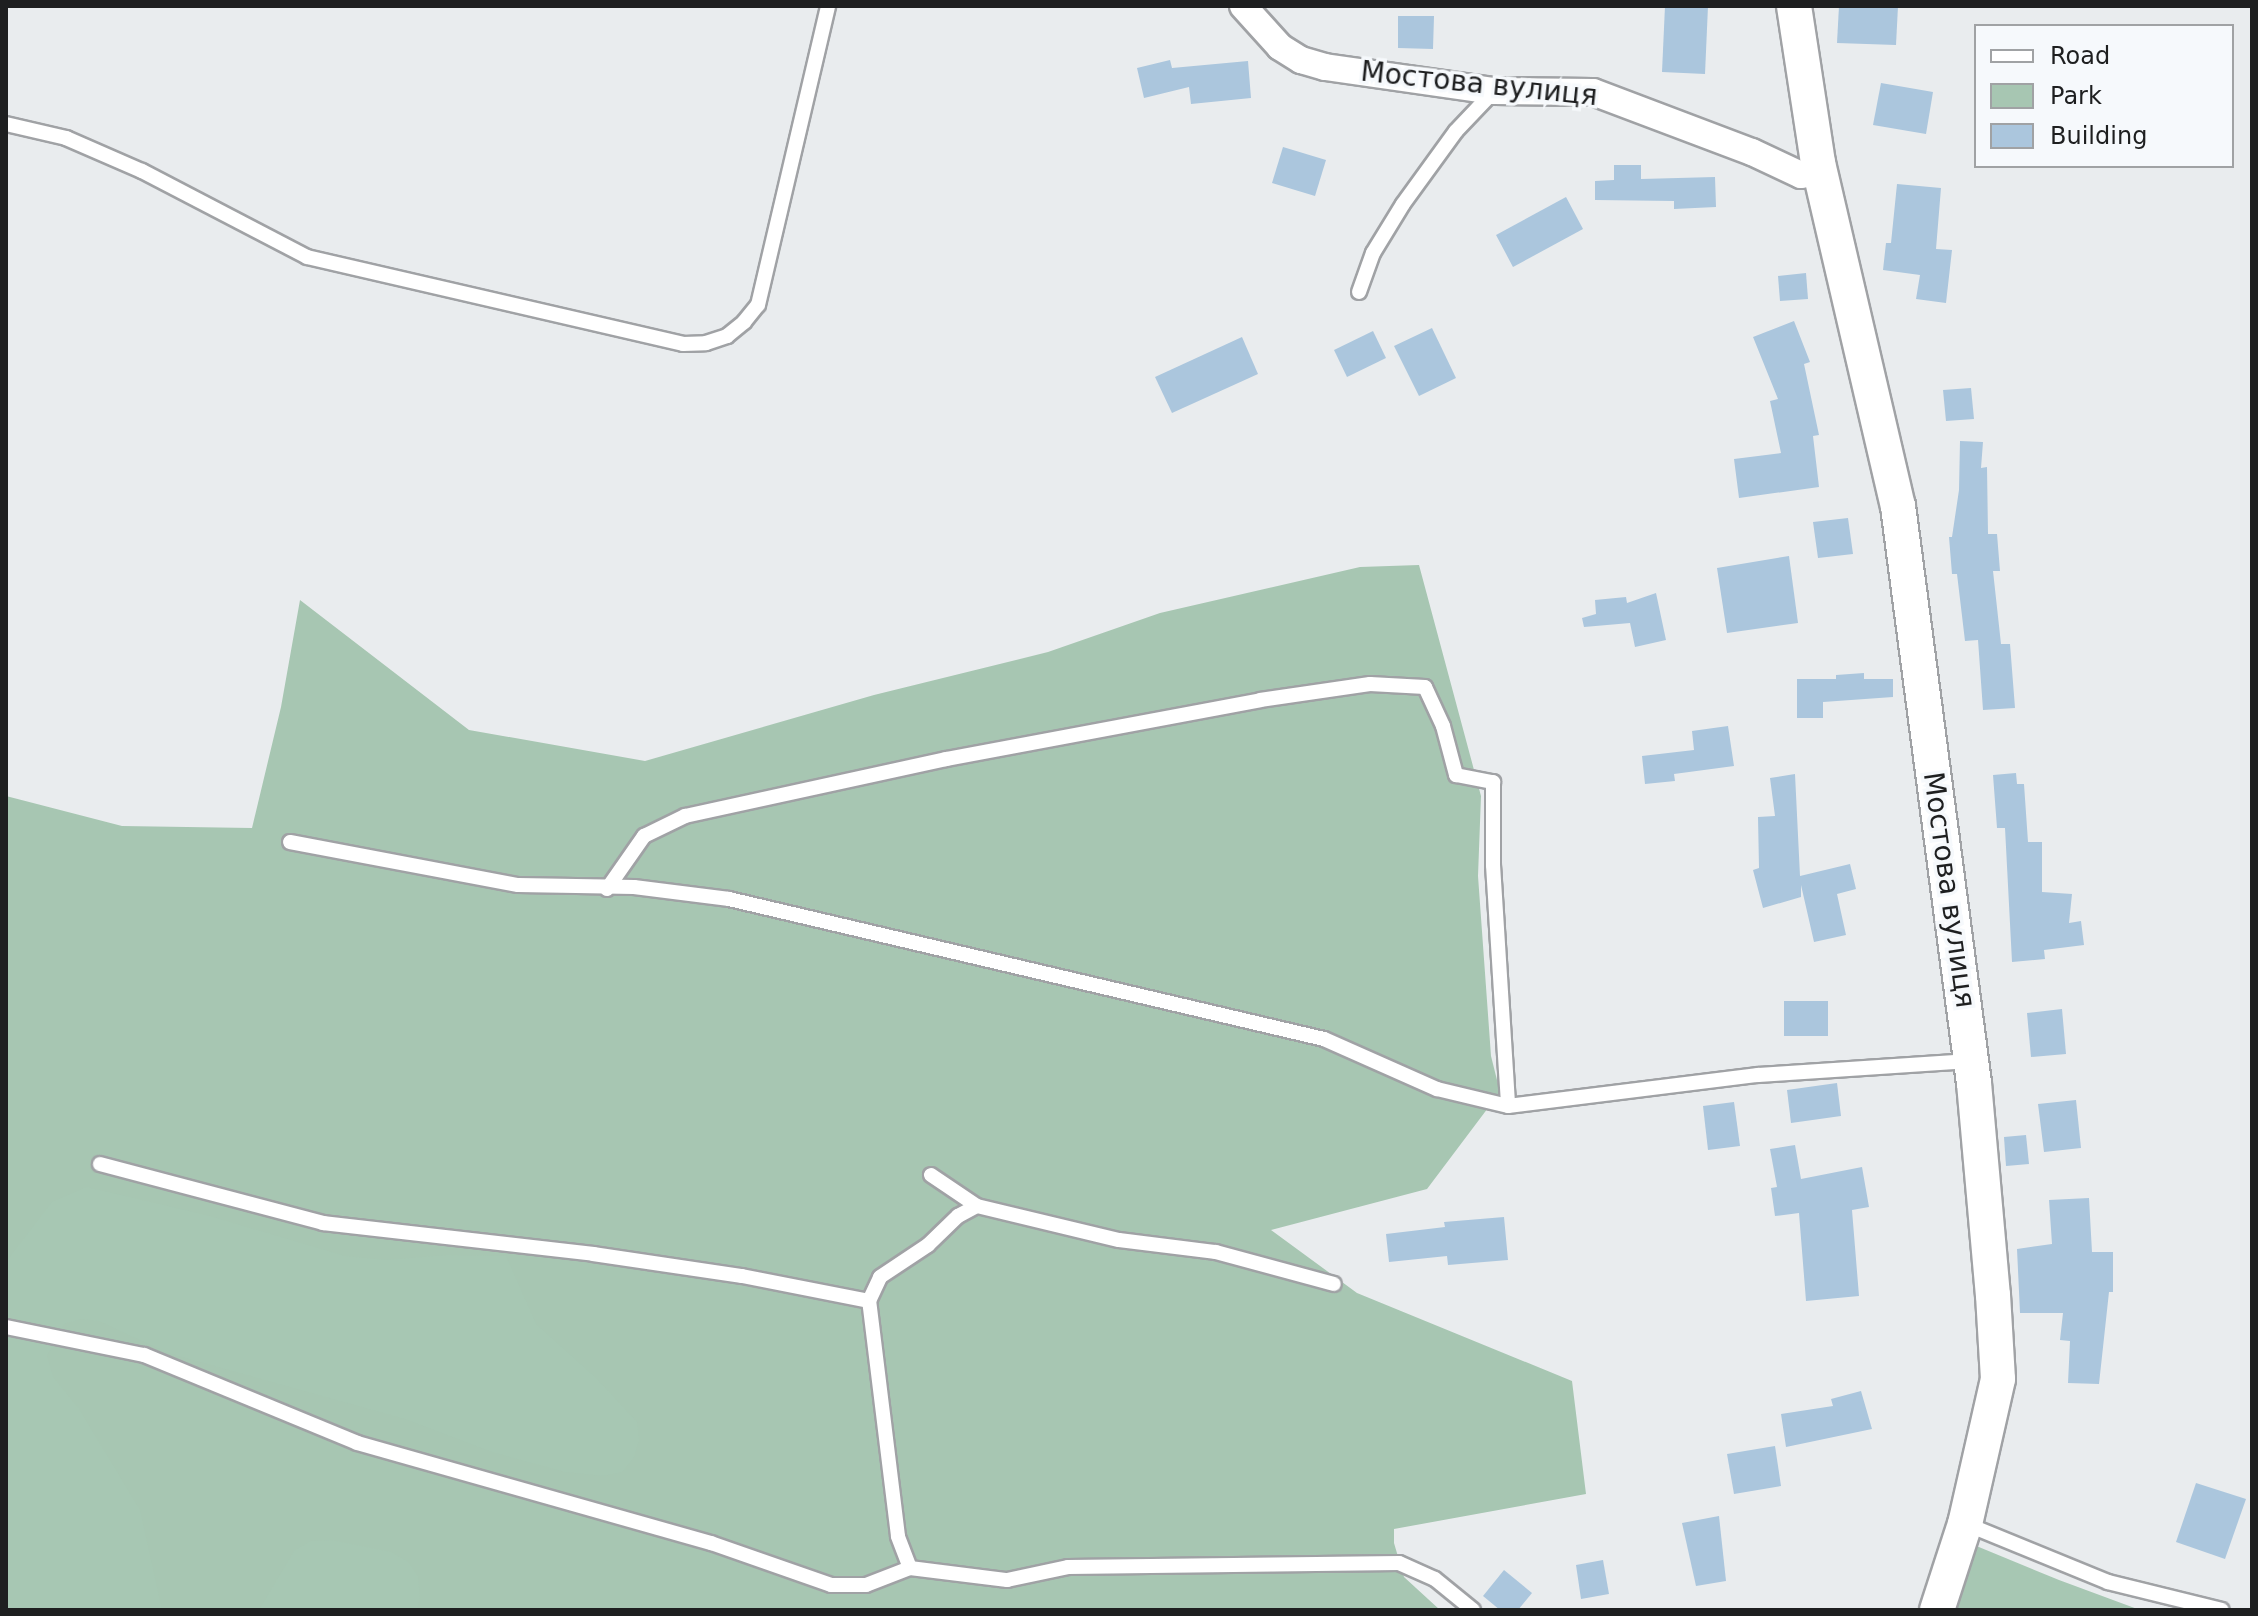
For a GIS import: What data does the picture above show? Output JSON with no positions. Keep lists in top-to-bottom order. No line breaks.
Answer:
{"streets":{"street":["Мостова вулиця"]},"legend":["Road","Park","Building"]}
